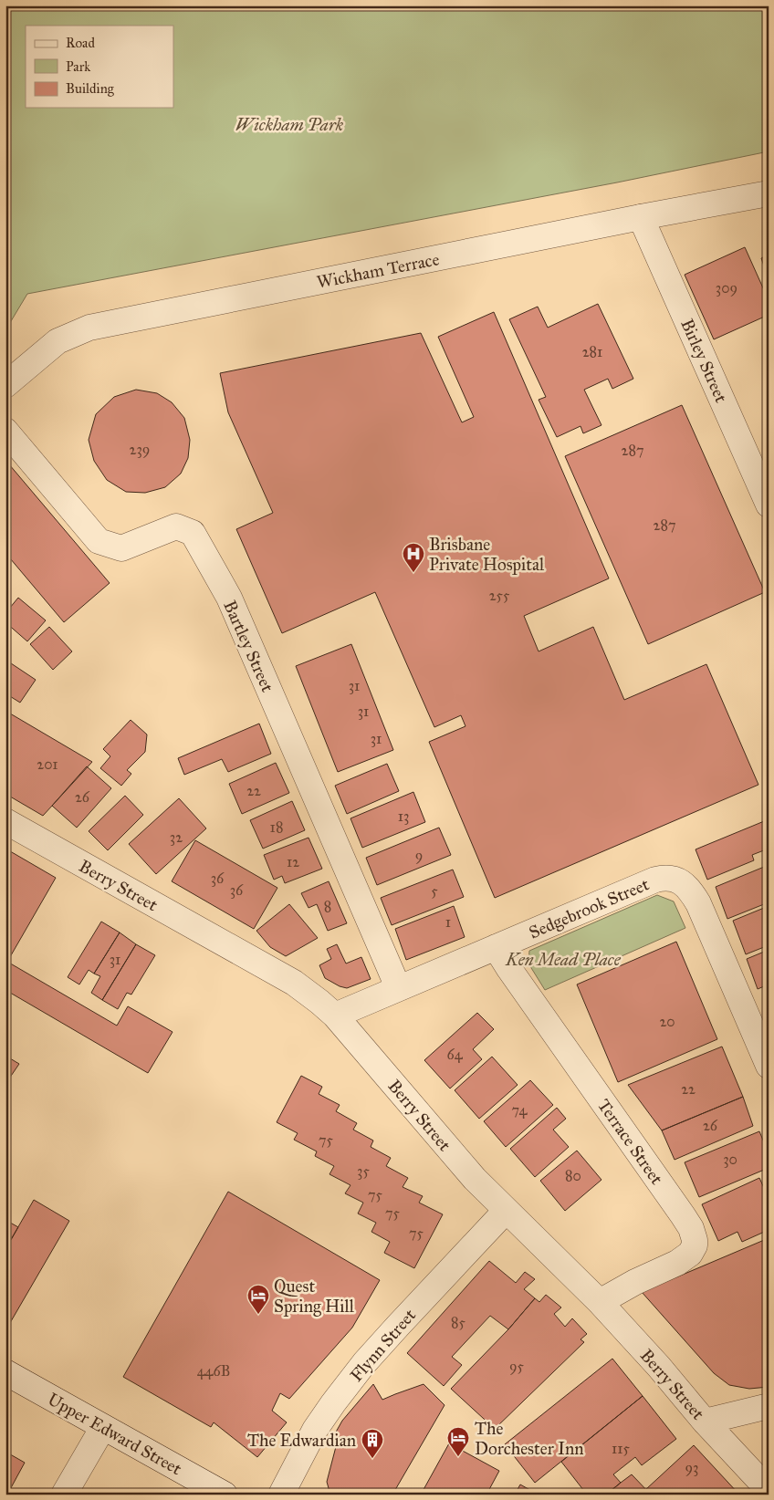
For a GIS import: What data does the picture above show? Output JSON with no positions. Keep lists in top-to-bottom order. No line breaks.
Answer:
{"streets":{"street":["Wickham Terrace","Birley Street","Bartley Street","Berry Street","Sedgebrook Street","Terrace Street","Flynn Street","Upper Edward Street"]},"crossings":[["Wickham Terrace","Birley Street"],["Bartley Street","Sedgebrook Street"],["Berry Street","Sedgebrook Street"],["Berry Street","Terrace Street"],["Berry Street","Flynn Street"],["Sedgebrook Street","Terrace Street"]],"parks":["Wickham Park","Ken Mead Place"],"places":{"hospital":["Brisbane Private Hospital"],"hotel":["Quest Spring Hill","The Dorchester Inn"],"building":["The Edwardian"]},"house_numbers":["309","281","239","287","287","255","31","31","31","201","22","26","13","18","32","9","12","36","36","5","8","1","31","20","64","22","74","26","75","30","35","80","75","75","75","85","95","446B","115","93"],"legend":["Road","Park","Building"]}
